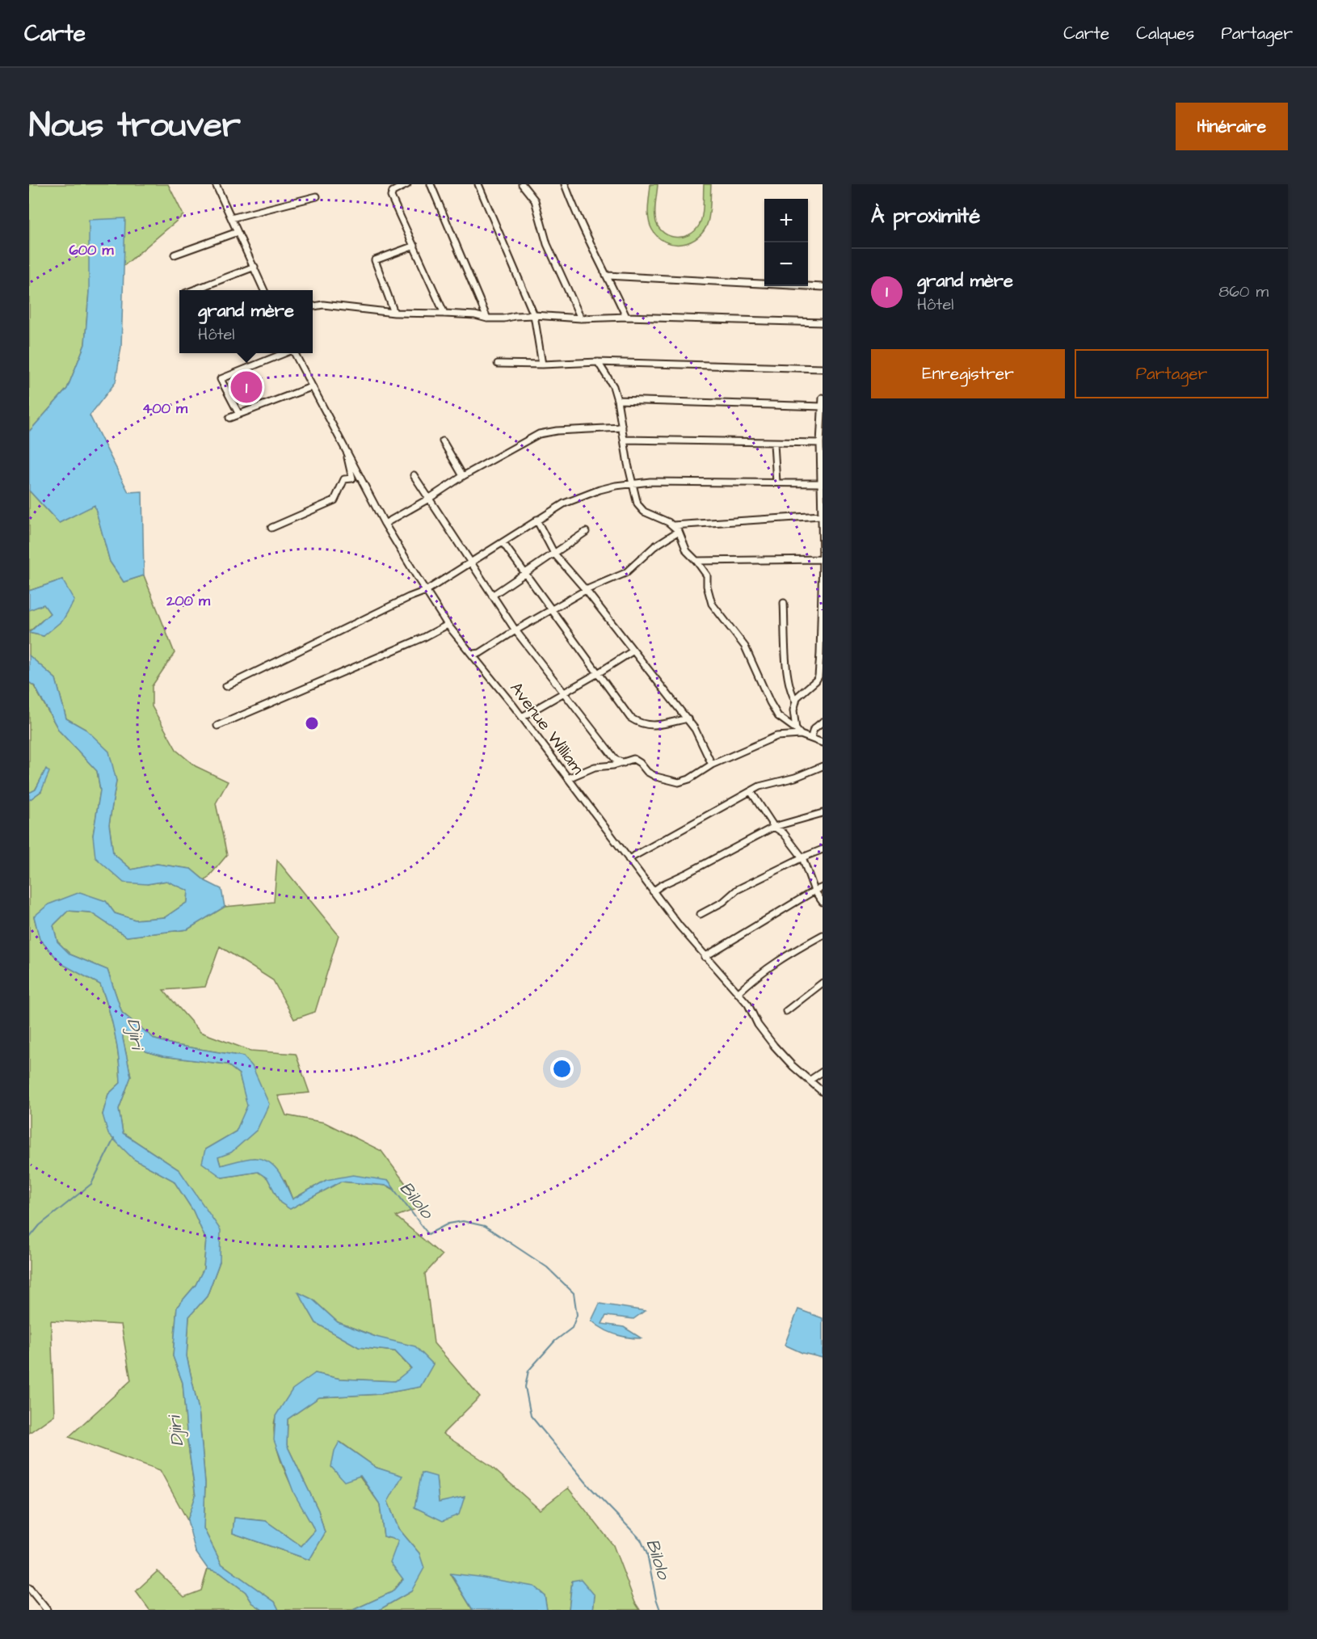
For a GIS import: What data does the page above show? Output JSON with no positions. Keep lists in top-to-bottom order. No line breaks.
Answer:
{"streets":{"street":["Avenue William"]},"water":["Djiri","Bilolo"],"page":{"header":"Carte","nav":["Carte","Calques","Partager"],"title":"Nous trouver","buttons":["Itinéraire",["Enregistrer","Partager"]],"heading":"À proximité","map_buttons":["+","−"],"list":[{"mark":"1","name":"grand mère","note":"Hôtel","value":"860 m"}],"popup":["grand mère","Hôtel"],"pins":"1"},"rings":["600 m","400 m","200 m"]}
